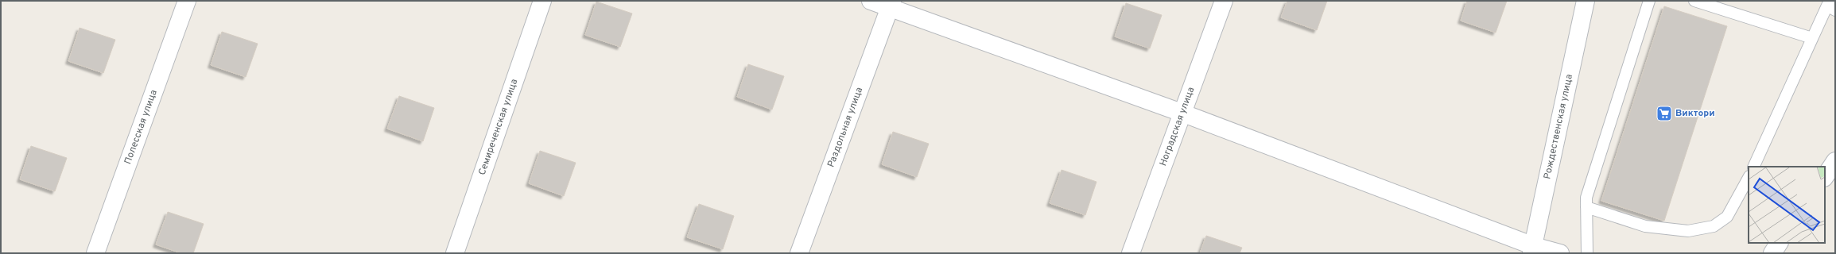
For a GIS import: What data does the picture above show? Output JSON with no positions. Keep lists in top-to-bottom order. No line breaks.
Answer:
{"streets":{"street":["Полесская улица","Семиреченская улица","Раздольная улица","Ноградская улица","Рождественская улица"]},"places":{"supermarket":["Виктори"]}}
